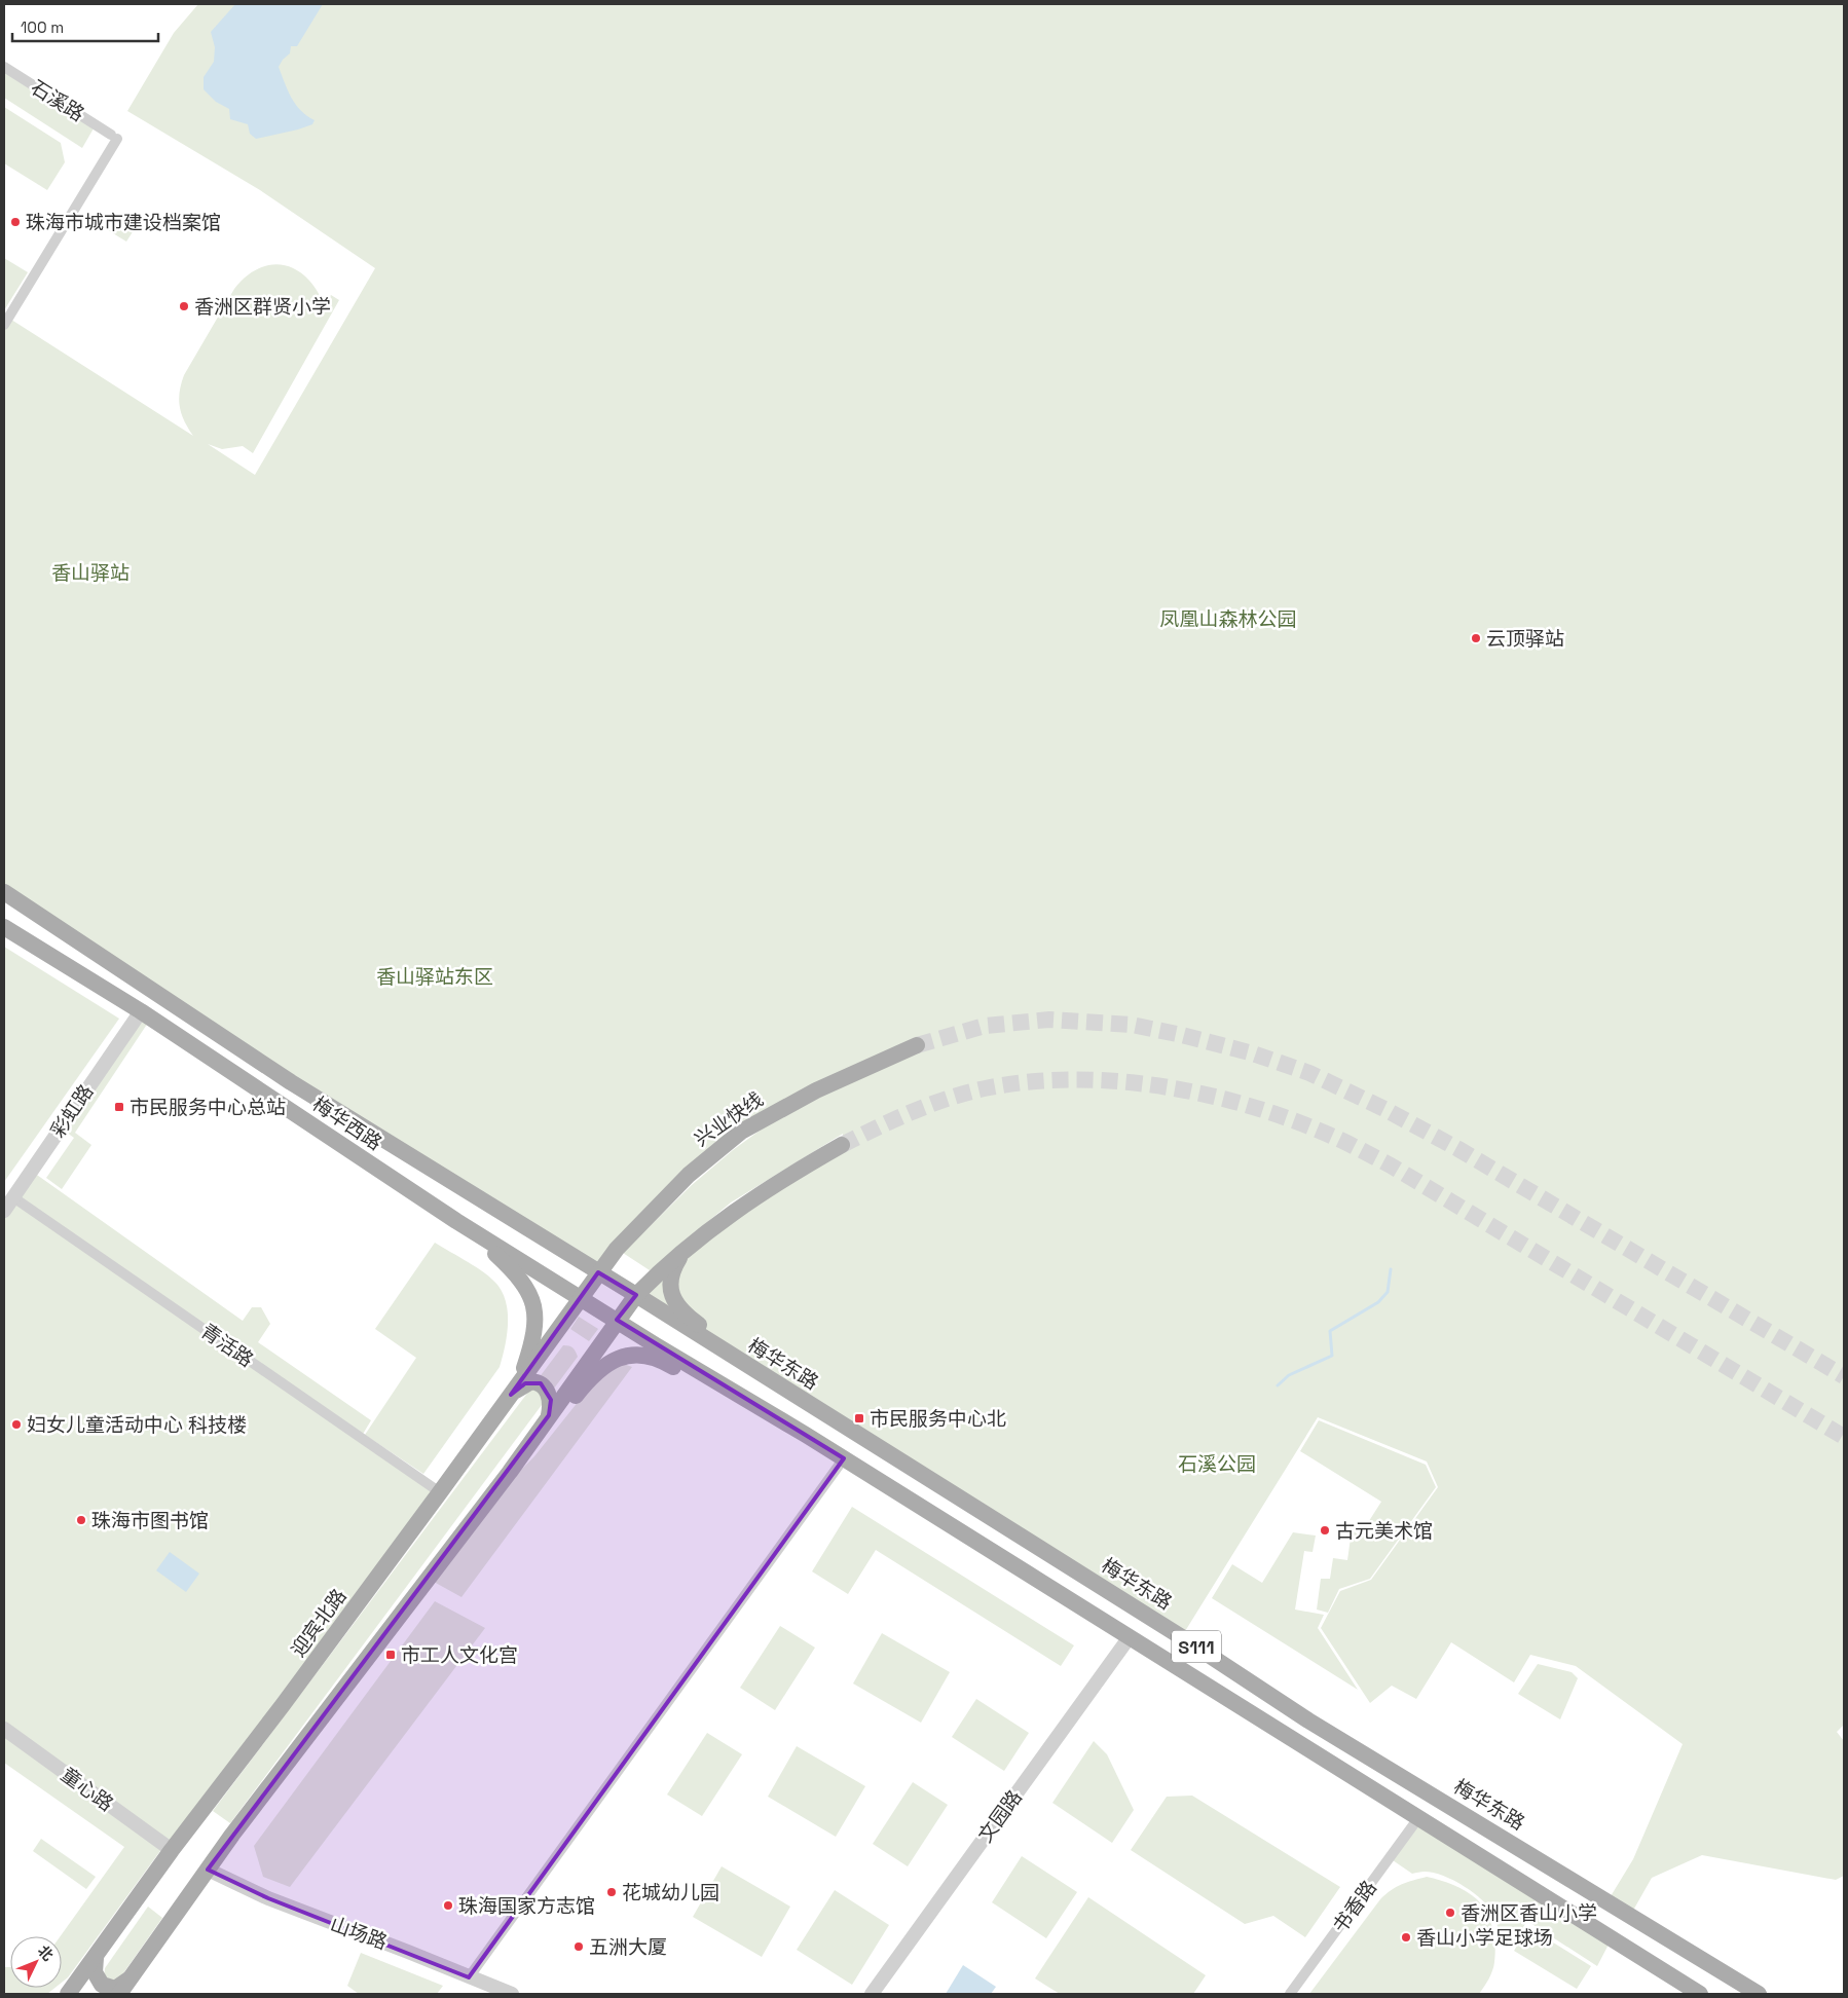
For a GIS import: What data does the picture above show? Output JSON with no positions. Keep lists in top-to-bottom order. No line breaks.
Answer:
{"streets":{"main road":["兴业快线","梅华西路","梅华东路","迎宾北路","S111"],"street":["石溪路","彩虹路","青活路","童心路","文园路","书香路","山场路"]},"crossings":[["彩虹路","梅华西路"],["彩虹路","青活路"],["兴业快线","梅华西路"],["兴业快线","梅华东路"],["兴业快线","迎宾北路"],["梅华西路","梅华东路"],["梅华西路","迎宾北路"],["梅华西路","S111"],["青活路","迎宾北路"],["梅华东路","迎宾北路"],["迎宾北路","童心路"],["S111","文园路"],["S111","书香路"]],"parks":["香山驿站","凤凰山森林公园","香山驿站东区","石溪公园"],"places":{"other":["珠海市城市建设档案馆","香洲区群贤小学","云顶驿站","妇女儿童活动中心 科技楼","珠海市图书馆","古元美术馆","花城幼儿园","珠海国家方志馆","香洲区香山小学","香山小学足球场","五洲大厦"],"transit":["市民服务中心总站","市民服务中心北","市工人文化宫"]},"scale_bar":"100 m","north":"top right"}
